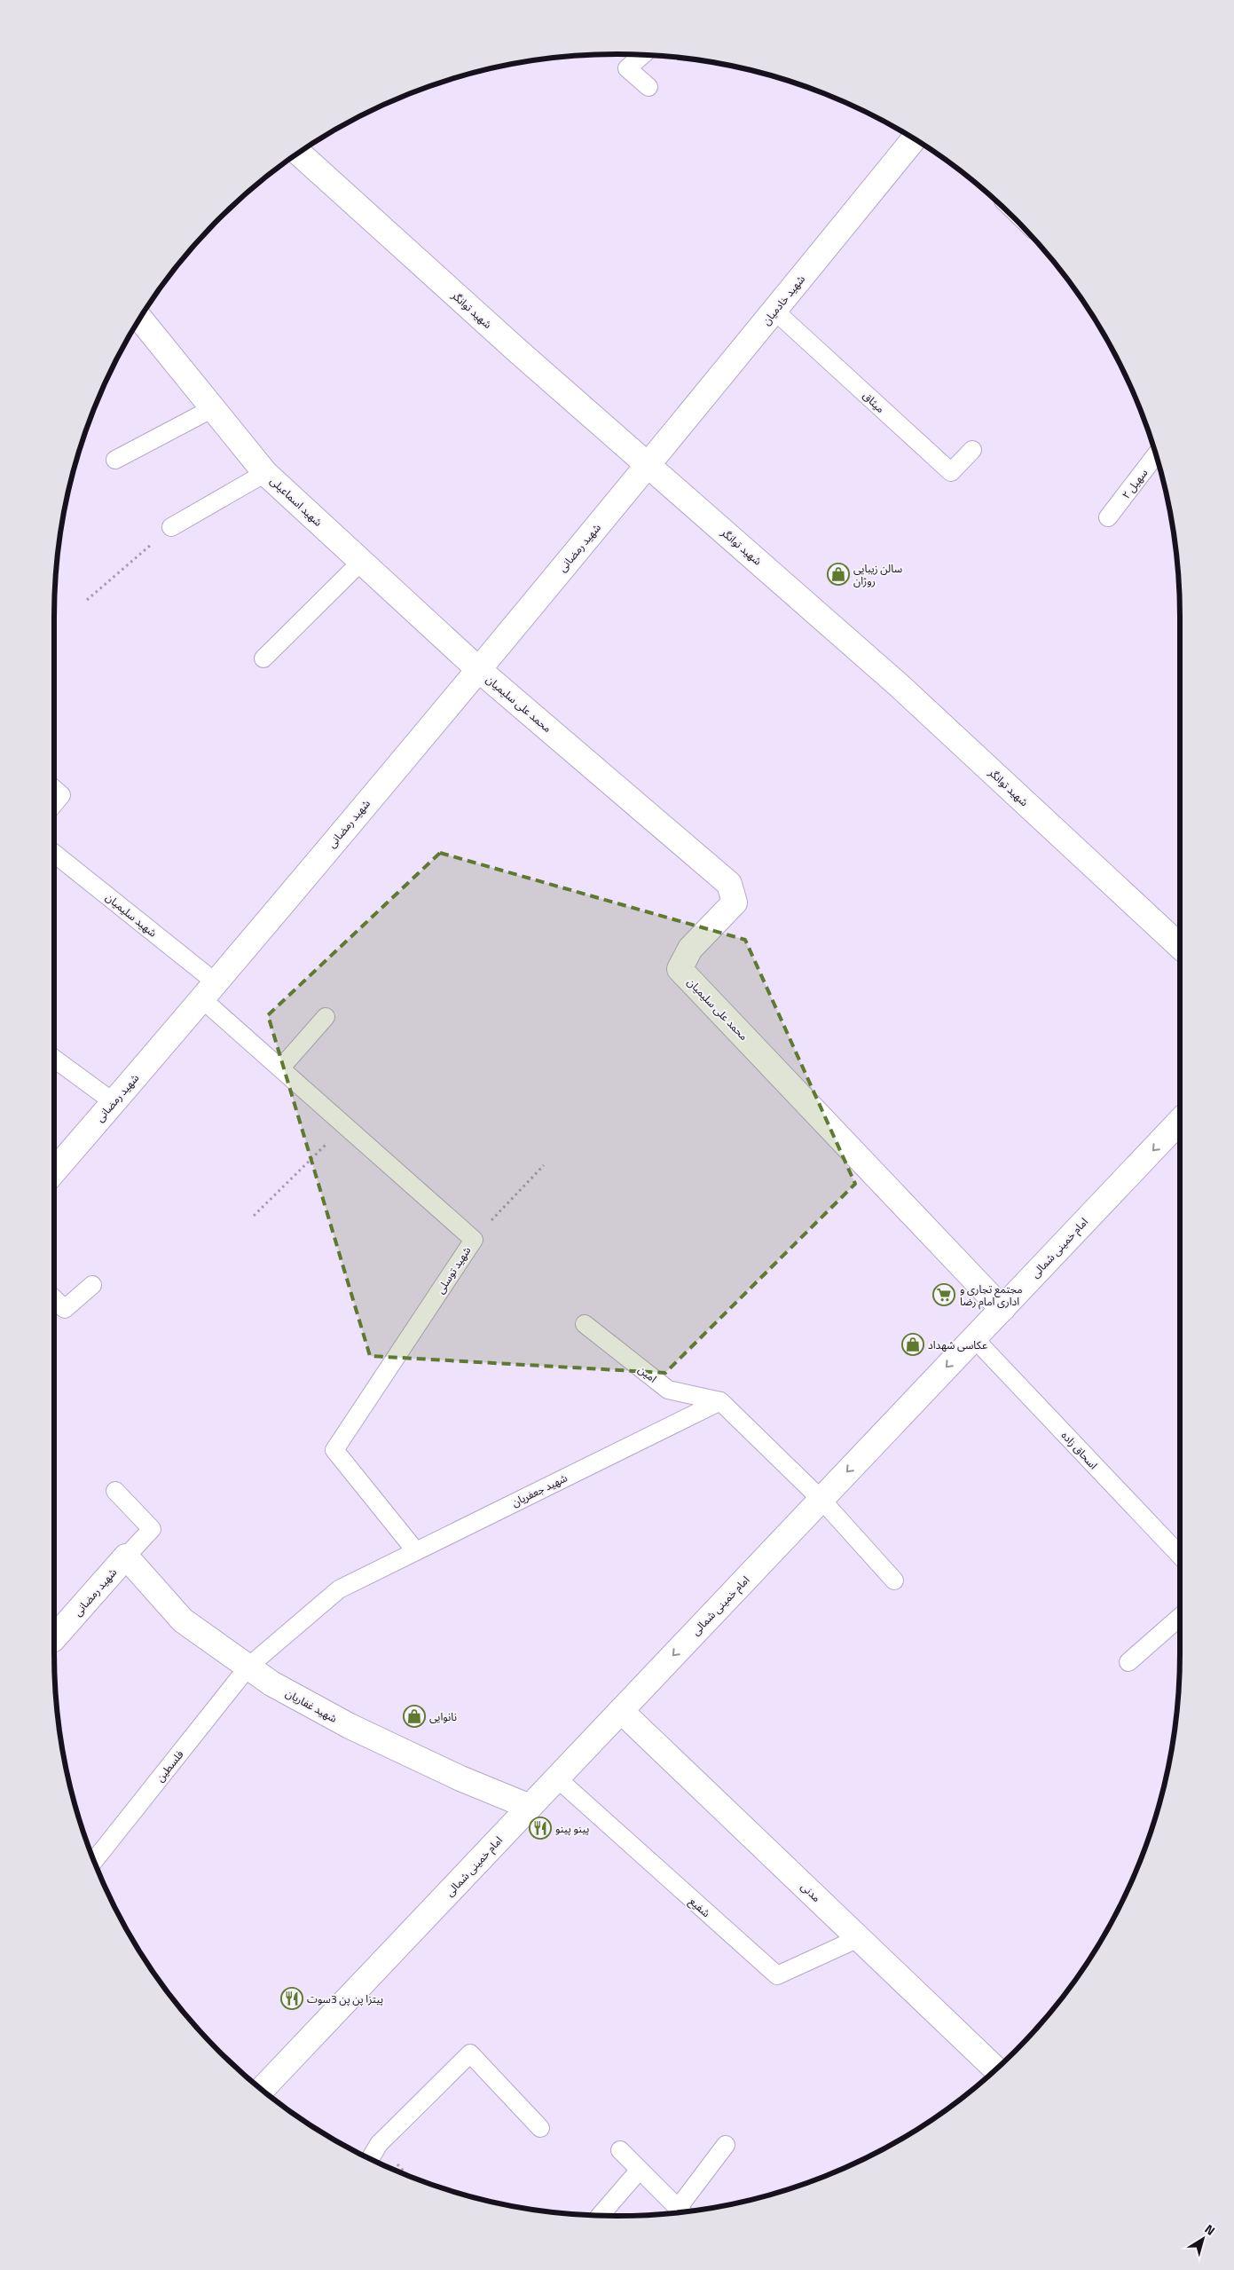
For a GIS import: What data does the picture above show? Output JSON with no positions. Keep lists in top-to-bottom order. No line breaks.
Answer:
{"streets":{"street":["شهید خادمیان","شهید توانگر","شهید اسماعیلی","شهید رمضانی","محمد علی سلیمیان","امام خمینی شمالی","شهید غفاریان","مدنی"],"lane":["میثاق","سهیل ۲","شهید سلیمیان","شهید توسلی","امین","اسحاق زاده","شهید جعفریان","فلسطین","شفیع"]},"crossings":[["شهید خادمیان","شهید توانگر"],["شهید خادمیان","میثاق"],["شهید خادمیان","شهید رمضانی"],["شهید توانگر","شهید رمضانی"],["شهید اسماعیلی","شهید رمضانی"],["شهید اسماعیلی","محمد علی سلیمیان"],["شهید رمضانی","محمد علی سلیمیان"],["شهید رمضانی","شهید سلیمیان"],["شهید رمضانی","شهید توسلی"],["شهید رمضانی","شهید غفاریان"],["محمد علی سلیمیان","امام خمینی شمالی"],["شهید سلیمیان","شهید توسلی"],["امام خمینی شمالی","اسحاق زاده"],["امام خمینی شمالی","شهید غفاریان"],["امام خمینی شمالی","مدنی"],["امام خمینی شمالی","شفیع"],["شهید توسلی","شهید جعفریان"],["امین","شهید جعفریان"],["شهید جعفریان","شهید غفاریان"],["شهید جعفریان","فلسطین"],["شهید غفاریان","فلسطین"],["مدنی","شفیع"]],"one_way":["امام خمینی شمالی"],"places":{"shop":["سالن زیبایی روژان","عکاسی شهداد","نانوایی"],"supermarket":["مجتمع تجاری و اداری امام رضا"],"restaurant":["پینو پینو","پیتزا پن پن 3سوت"]},"north":"top right"}
